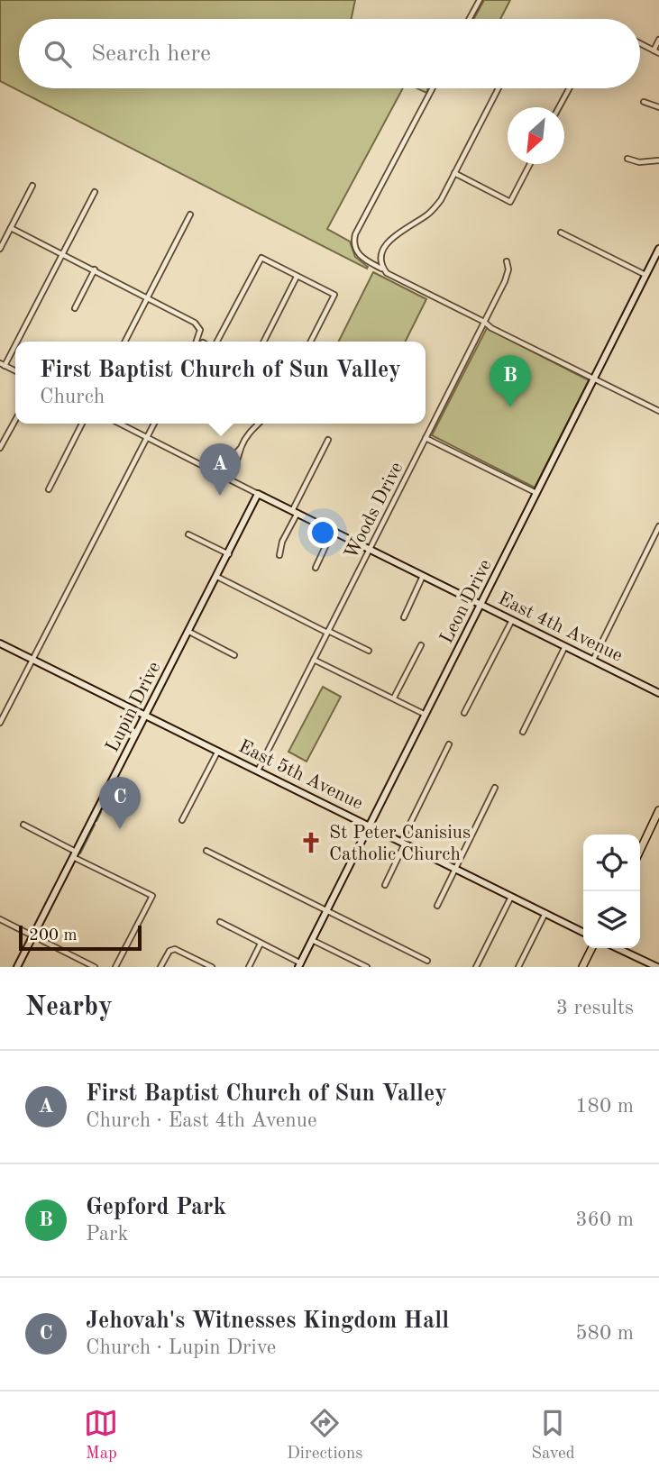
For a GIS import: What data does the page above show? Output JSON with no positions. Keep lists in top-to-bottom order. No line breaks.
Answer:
{"streets":{"street":["Woods Drive","Leon Drive","East 4th Avenue","Lupin Drive","East 5th Avenue"]},"crossings":[["Woods Drive","East 4th Avenue"],["Woods Drive","East 5th Avenue"],["Leon Drive","East 4th Avenue"],["Leon Drive","East 5th Avenue"],["East 4th Avenue","Lupin Drive"],["Lupin Drive","East 5th Avenue"]],"places":{"church":["St Peter Canisius Catholic Church"]},"scale_bar":"200 m","north":"bottom left","page":{"search":"Search here","popup":["First Baptist Church of Sun Valley","Church"],"pins":["B","A","C"],"scale":"200 m","heading":["Nearby","3 results"],"list":[{"mark":"A","name":"First Baptist Church of Sun Valley","note":"Church · East 4th Avenue","value":"180 m"},{"mark":"B","name":"Gepford Park","note":"Park","value":"360 m"},{"mark":"C","name":"Jehovah's Witnesses Kingdom Hall","note":"Church · Lupin Drive","value":"580 m"}],"nav":["Map","Directions","Saved"]}}
